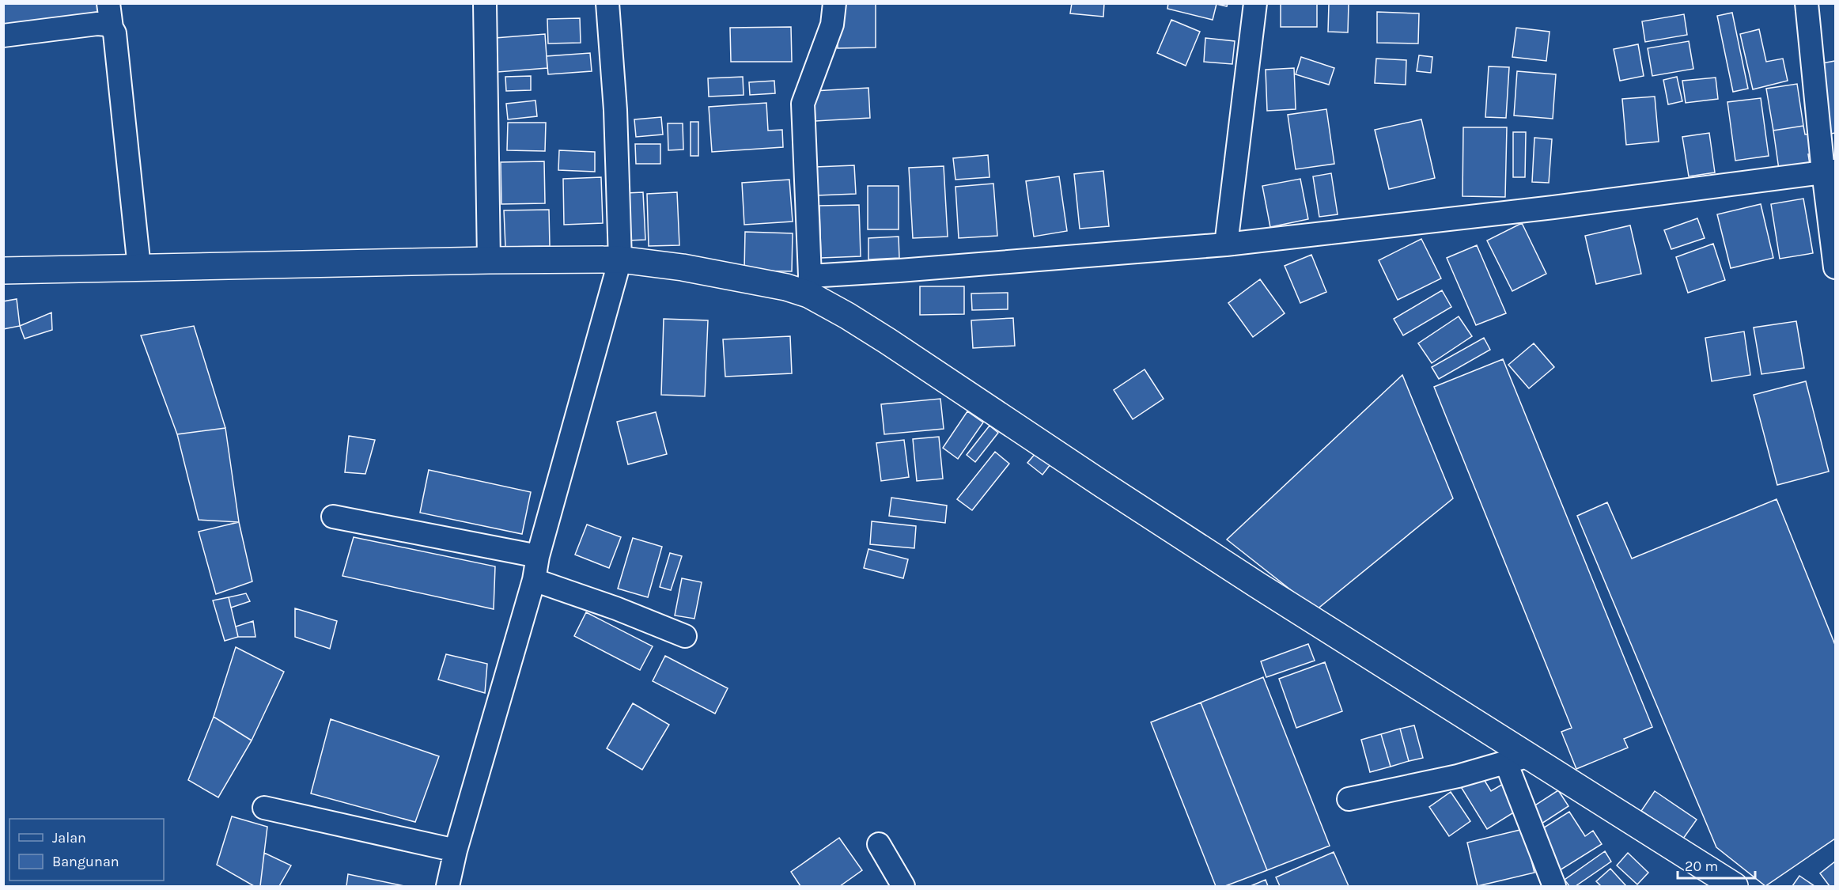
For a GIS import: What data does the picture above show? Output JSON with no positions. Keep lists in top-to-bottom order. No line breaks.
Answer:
{"legend":["Jalan","Bangunan"],"scale_bar":"20 m"}
